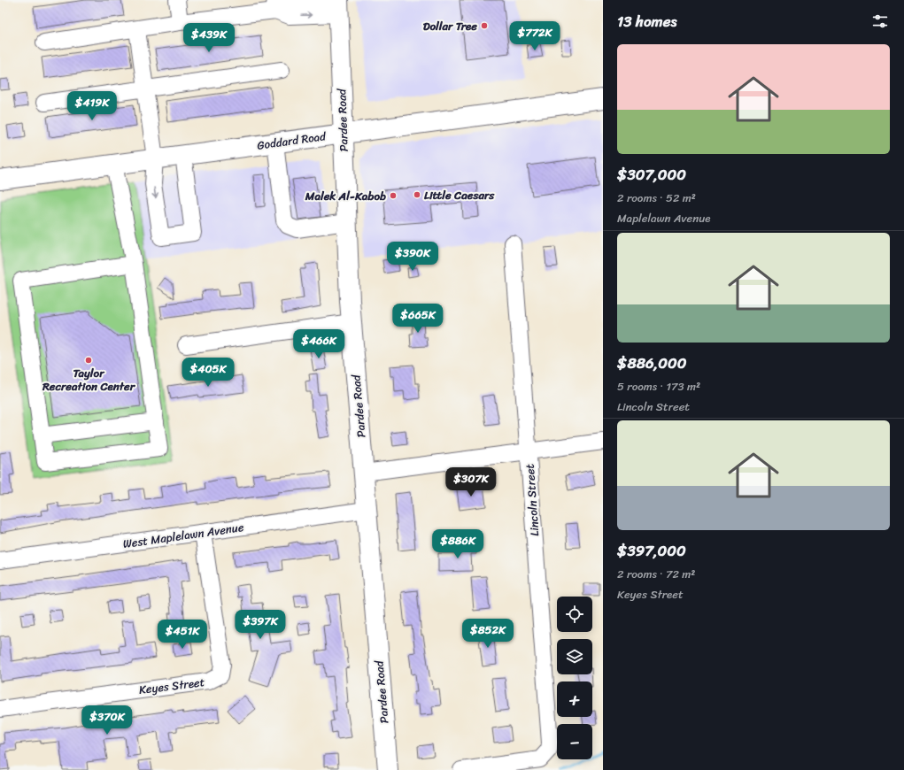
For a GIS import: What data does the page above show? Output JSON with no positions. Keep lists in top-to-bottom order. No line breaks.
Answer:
{"streets":{"main road":["Pardee Road","Goddard Road"],"street":["Lincoln Street","West Maplelawn Avenue","Keyes Street"]},"crossings":[["Pardee Road","Goddard Road"],["Pardee Road","West Maplelawn Avenue"],["West Maplelawn Avenue","Keyes Street"]],"places":["Dollar Tree","Little Caesars","Malek Al-Kabob","Taylor Recreation Center"],"page":{"heading":"13 homes","price":["$772K","$439K","$419K","$390K","$665K","$466K","$405K","$307K","$886K","$397K","$852K","$451K","$370K"],"list":[{"name":"$307,000","note":"2 rooms · 52 m² · Maplelawn Avenue"},{"name":"$886,000","note":"5 rooms · 173 m² · Lincoln Street"},{"name":"$397,000","note":"2 rooms · 72 m² · Keyes Street"}],"map_buttons":["+","−"]}}
